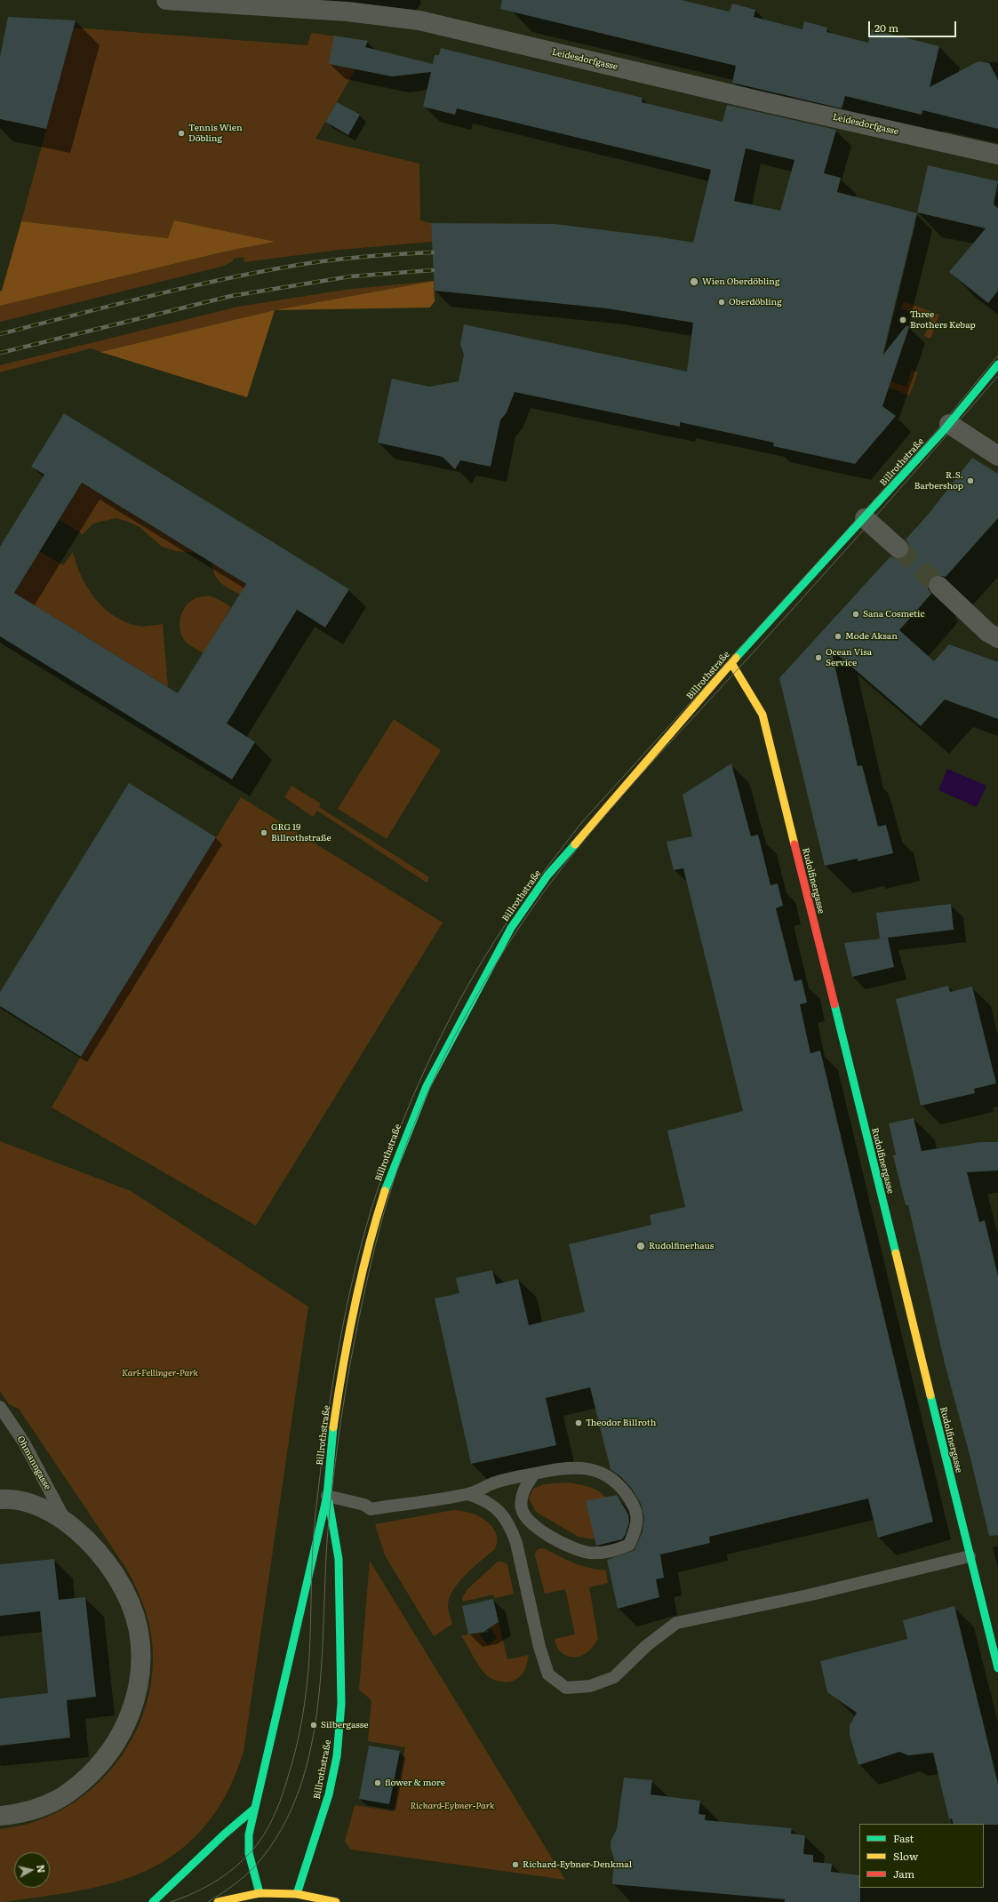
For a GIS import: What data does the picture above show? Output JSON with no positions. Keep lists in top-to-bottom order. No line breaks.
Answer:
{"streets":{"main road":["Billrothstraße","Rudolfinergasse"],"street":["Leidesdorfgasse","Ohmanngasse"]},"crossings":[["Billrothstraße","Rudolfinergasse"]],"parks":["Karl-Fellinger-Park","Richard-Eybner-Park"],"places":["Tennis Wien Döbling","Wien Oberdöbling","Oberdöbling","Three Brothers Kebap","R.S. Barbershop","Sana Cosmetic","Mode Aksan","Ocean Visa Service","GRG 19 Billrothstraße","Rudolfinerhaus","Theodor Billroth","Silbergasse","flower & more","Richard-Eybner-Denkmal"],"legend":["Fast","Slow","Jam"],"scale_bar":"20 m","north":"right"}
